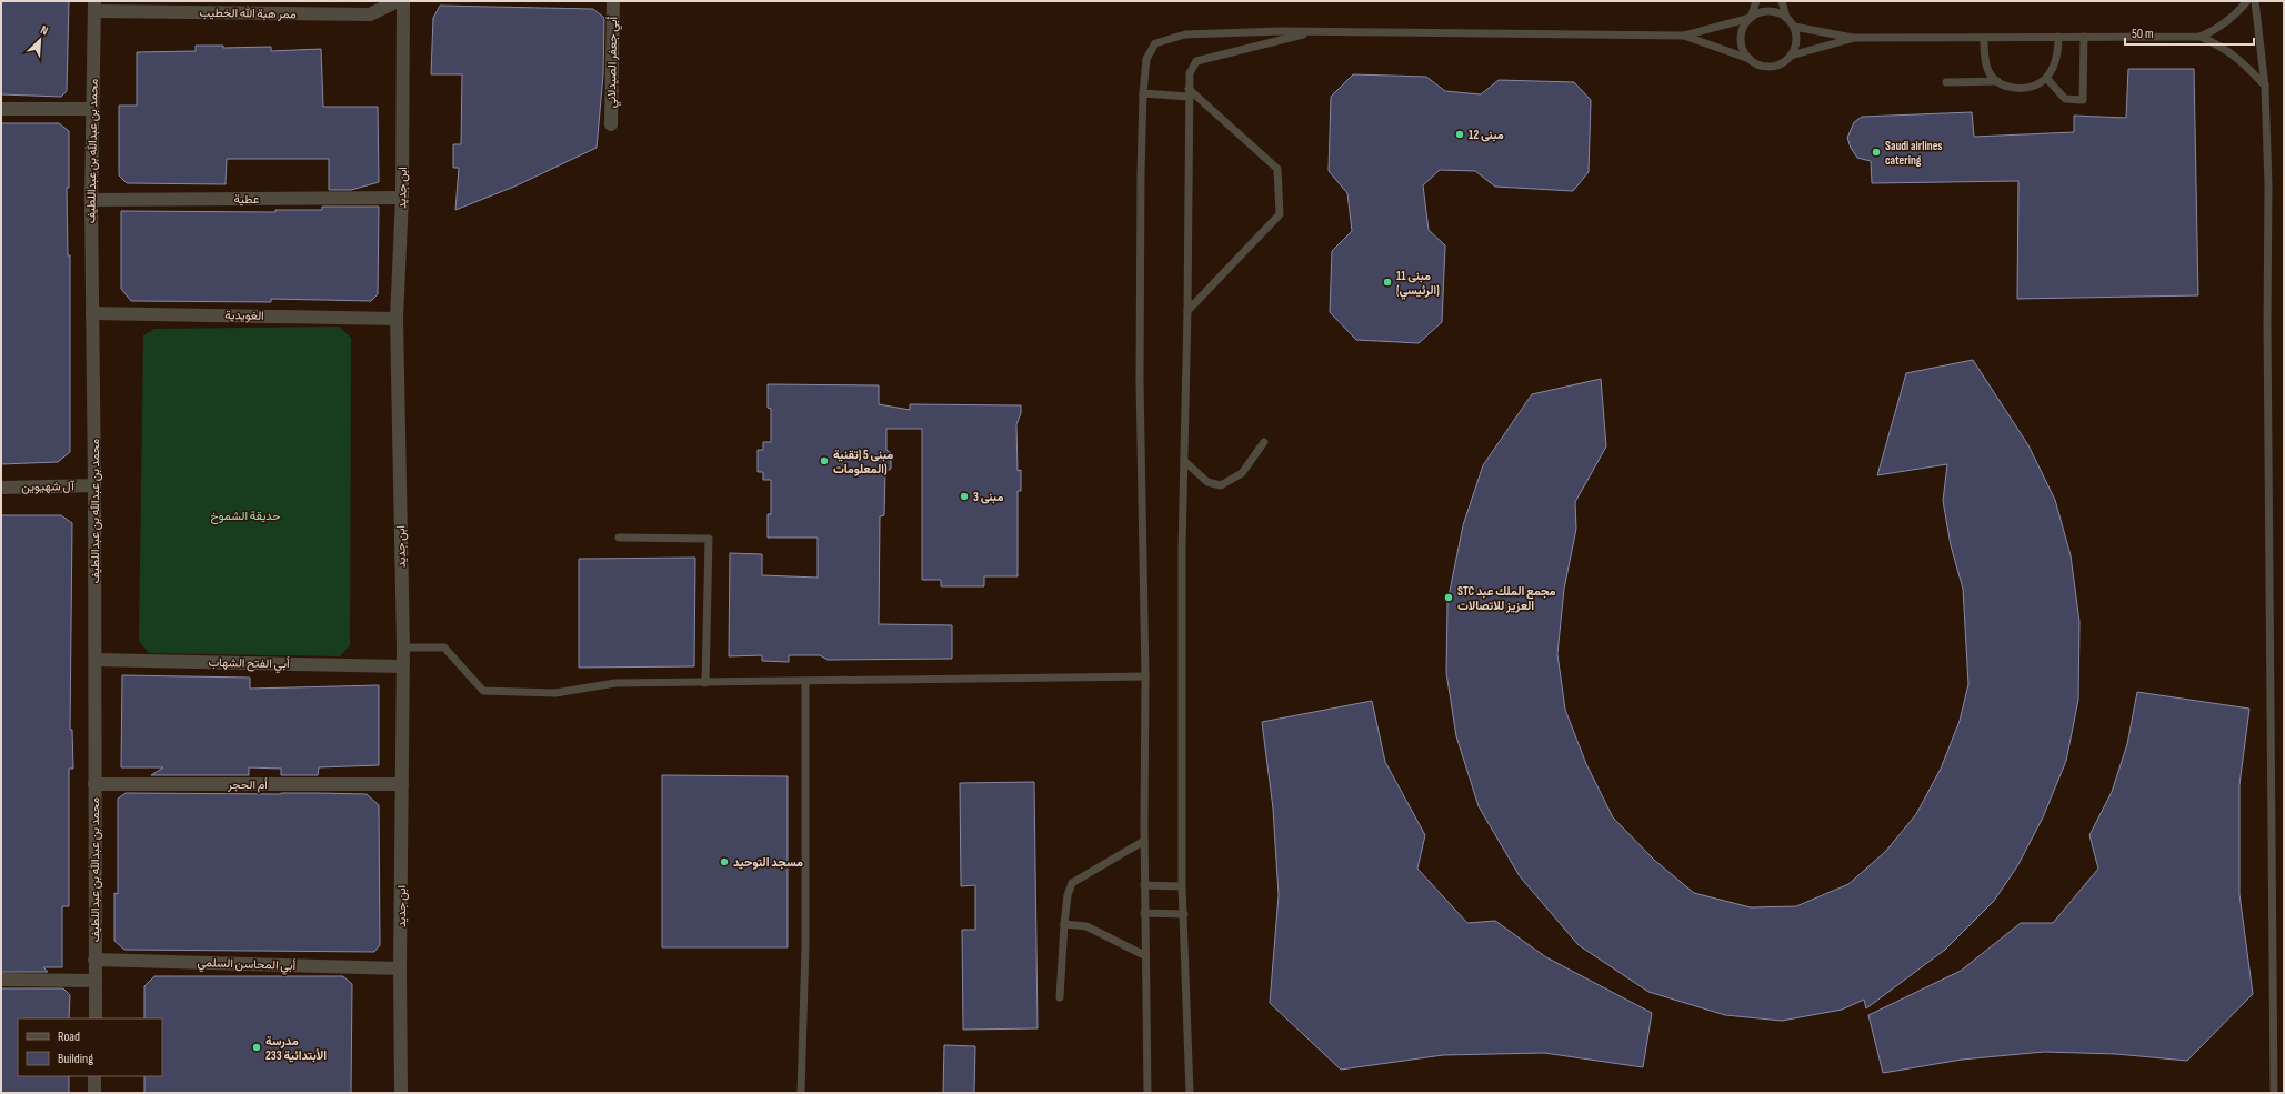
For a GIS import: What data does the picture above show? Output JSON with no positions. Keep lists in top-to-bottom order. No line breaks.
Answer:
{"streets":{"street":["ممر هبة الله الخطيب","أبي جعفر الصيدلاني","محمد بن عبدالله بن عبداللطيف","ابن جديد","عطية","الغويدية","آل شهيوين","أبي الفتح الشهاب","أم الحجر","أبي المحاسن السلمي"]},"crossings":[["ممر هبة الله الخطيب","محمد بن عبدالله بن عبداللطيف"],["محمد بن عبدالله بن عبداللطيف","عطية"],["محمد بن عبدالله بن عبداللطيف","الغويدية"],["محمد بن عبدالله بن عبداللطيف","آل شهيوين"],["محمد بن عبدالله بن عبداللطيف","أبي الفتح الشهاب"],["محمد بن عبدالله بن عبداللطيف","أم الحجر"],["محمد بن عبدالله بن عبداللطيف","أبي المحاسن السلمي"],["ابن جديد","عطية"],["ابن جديد","الغويدية"],["ابن جديد","أبي الفتح الشهاب"],["ابن جديد","أم الحجر"],["ابن جديد","أبي المحاسن السلمي"]],"parks":["حديقة الشموخ"],"places":["مبنى 12","Saudi airlines catering","مبنى 11 (الرئيسي)","مبنى 5 (تقنية المعلومات)","مبنى 3","STC مجمع الملك عبد العزيز للاتصالات","مسجد التوحيد","مدرسة الأبتدائية 233"],"legend":["Road","Building"],"scale_bar":"50 m","north":"top right"}
